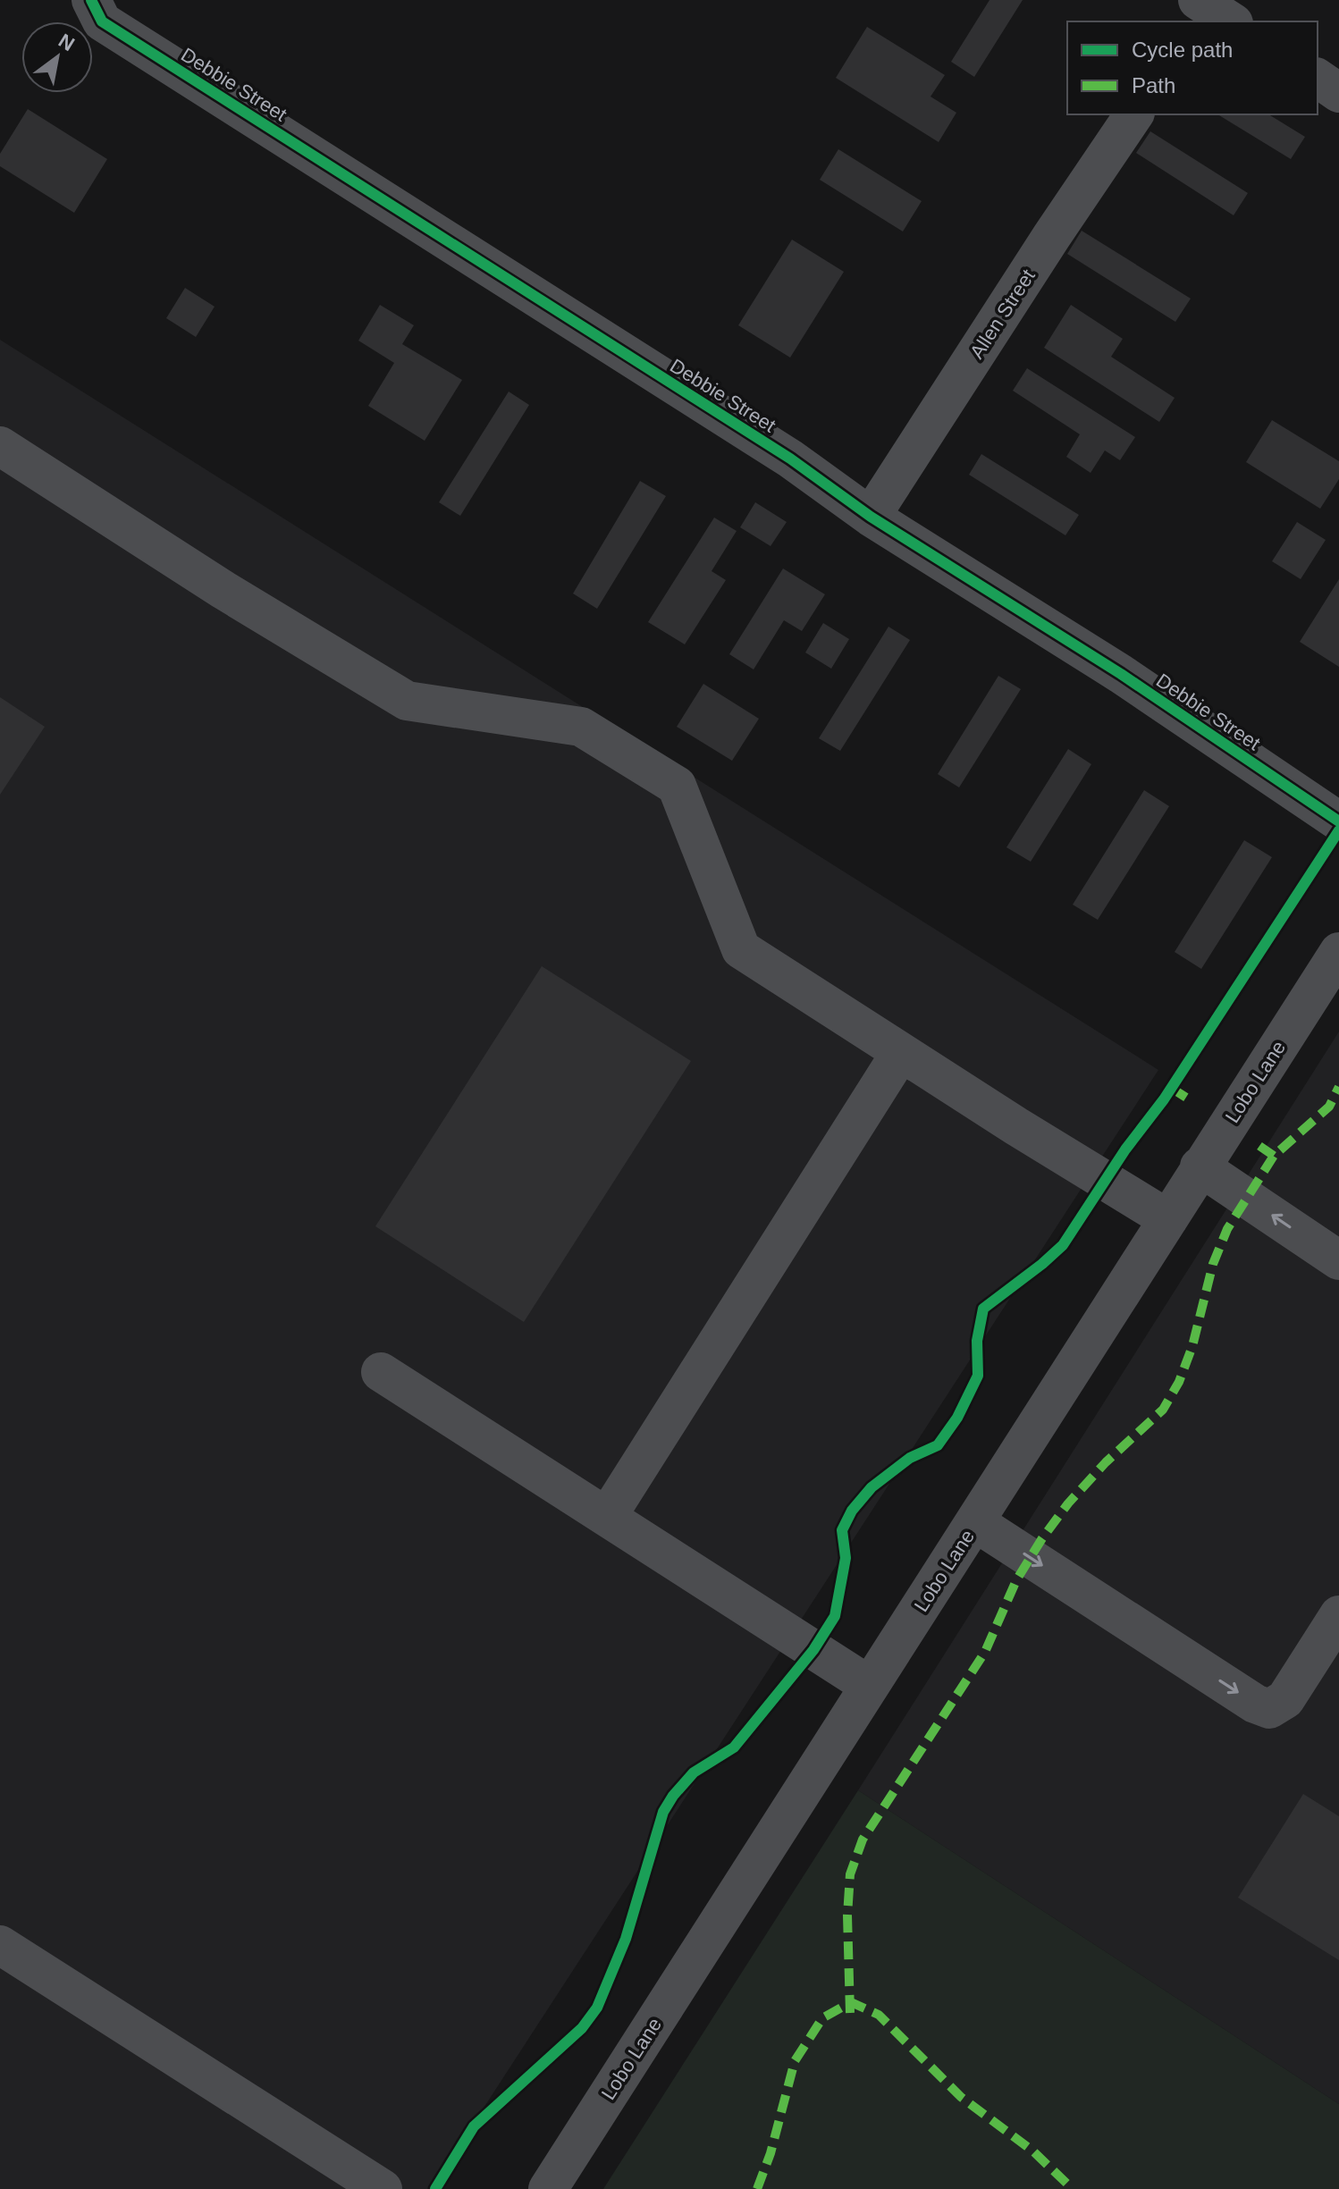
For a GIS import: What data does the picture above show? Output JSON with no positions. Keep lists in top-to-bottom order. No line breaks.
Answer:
{"streets":{"street":["Debbie Street","Allen Street","Lobo Lane"]},"crossings":[["Debbie Street","Allen Street"]],"legend":["Cycle path","Path"],"north":"top right"}
